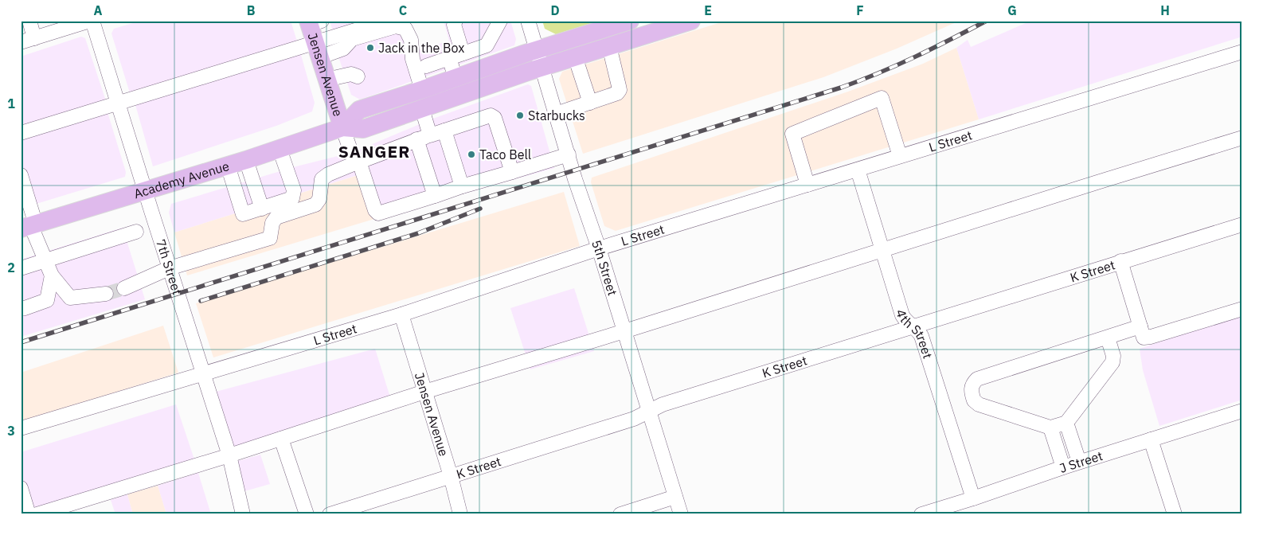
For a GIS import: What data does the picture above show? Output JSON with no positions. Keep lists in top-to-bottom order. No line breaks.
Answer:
{"streets":{"main road":["Jensen Avenue","Academy Avenue"],"street":["L Street","7th Street","5th Street","K Street","4th Street","J Street"]},"crossings":[["Jensen Avenue","L Street"],["Jensen Avenue","Academy Avenue"],["Jensen Avenue","K Street"],["L Street","7th Street"],["L Street","5th Street"],["L Street","4th Street"],["Academy Avenue","7th Street"],["5th Street","K Street"],["K Street","4th Street"],["4th Street","J Street"]],"districts":["SANGER"],"places":["Jack in the Box","Starbucks","Taco Bell"],"grid":{"columns":["A","B","C","D","E","F","G","H"],"rows":["1","2","3"]}}
